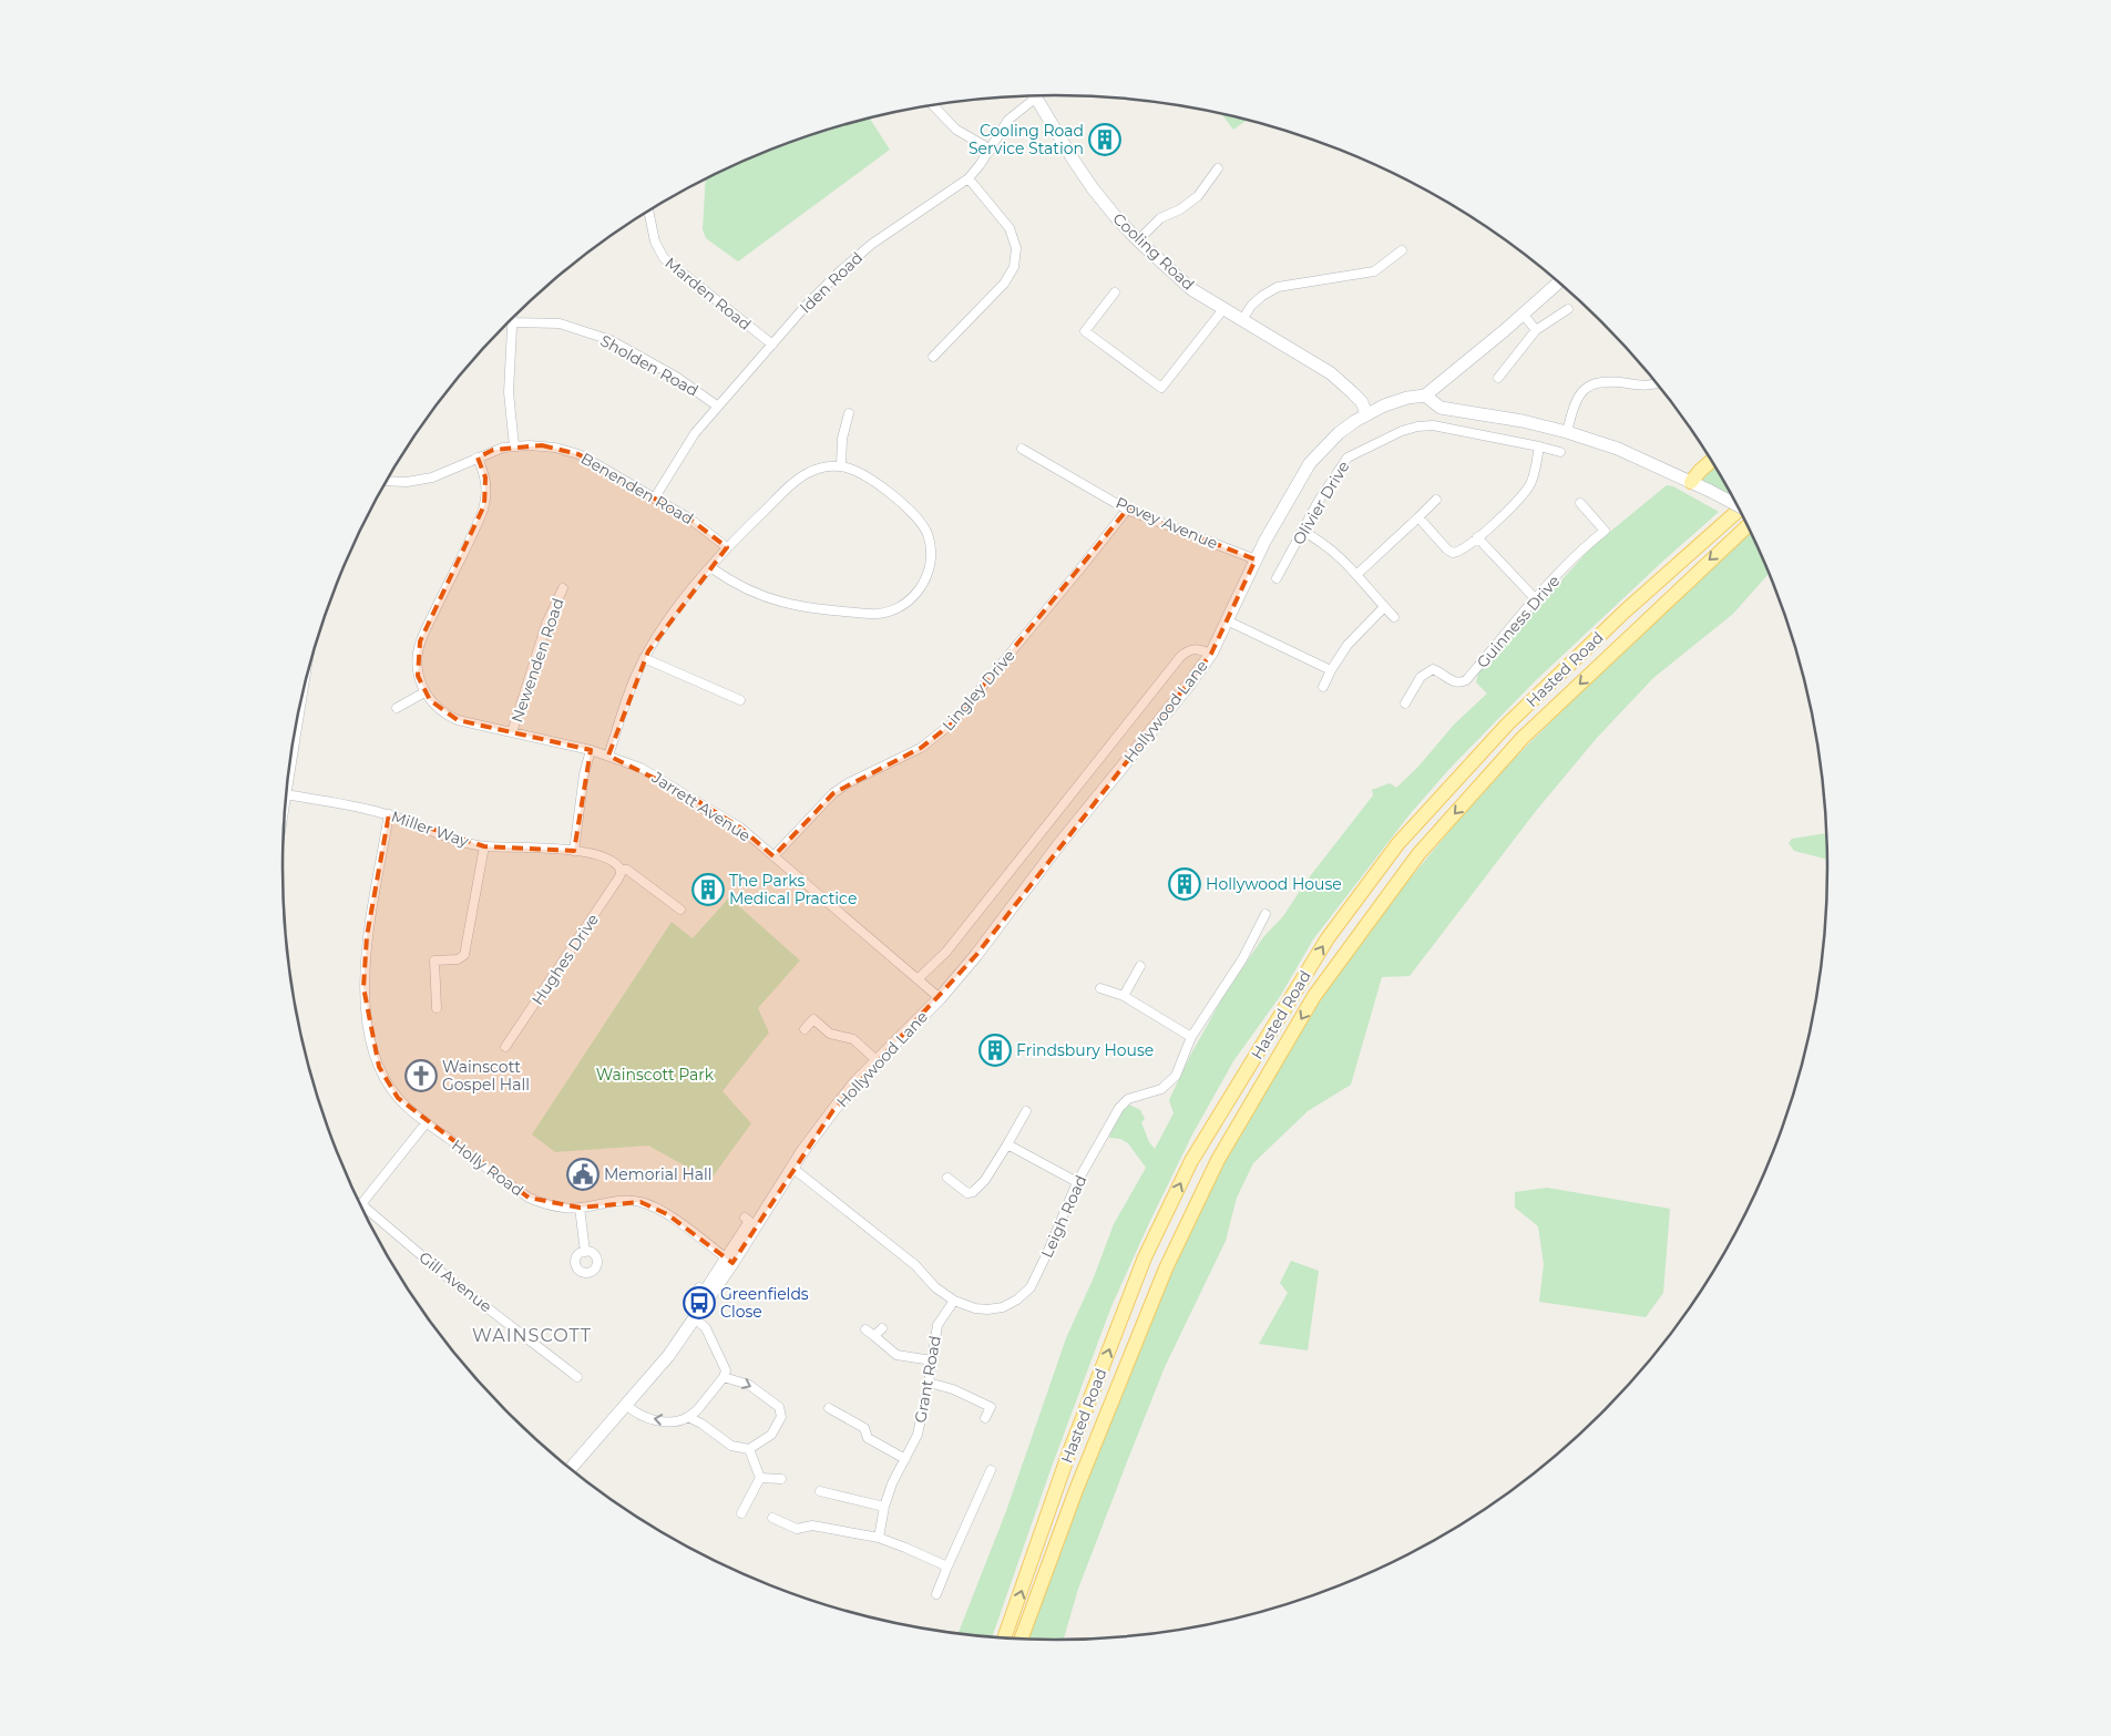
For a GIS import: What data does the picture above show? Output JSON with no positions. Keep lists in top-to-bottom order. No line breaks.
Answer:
{"streets":{"main road":["Cooling Road","Hasted Road","Hollywood Lane"],"street":["Iden Road","Marden Road","Sholden Road","Benenden Road","Olivier Drive","Povey Avenue","Guinness Drive","Newenden Road","Lingley Drive","Jarrett Avenue","Miller Way","Hughes Drive","Holly Road","Leigh Road","Gill Avenue","Grant Road"]},"crossings":[["Cooling Road","Hollywood Lane"],["Iden Road","Marden Road"],["Iden Road","Sholden Road"],["Iden Road","Benenden Road"],["Benenden Road","Jarrett Avenue"],["Povey Avenue","Lingley Drive"],["Povey Avenue","Hollywood Lane"],["Newenden Road","Jarrett Avenue"],["Lingley Drive","Jarrett Avenue"],["Hollywood Lane","Jarrett Avenue"],["Hollywood Lane","Holly Road"],["Hollywood Lane","Leigh Road"],["Miller Way","Hughes Drive"],["Miller Way","Holly Road"],["Leigh Road","Grant Road"]],"districts":["WAINSCOTT"],"parks":["Wainscott Park"],"places":{"building":["Cooling Road Service Station","Hollywood House","The Parks Medical Practice","Frindsbury House"],"church":["Wainscott Gospel Hall"],"public building":["Memorial Hall"],"bus stop":["Greenfields Close"]}}
